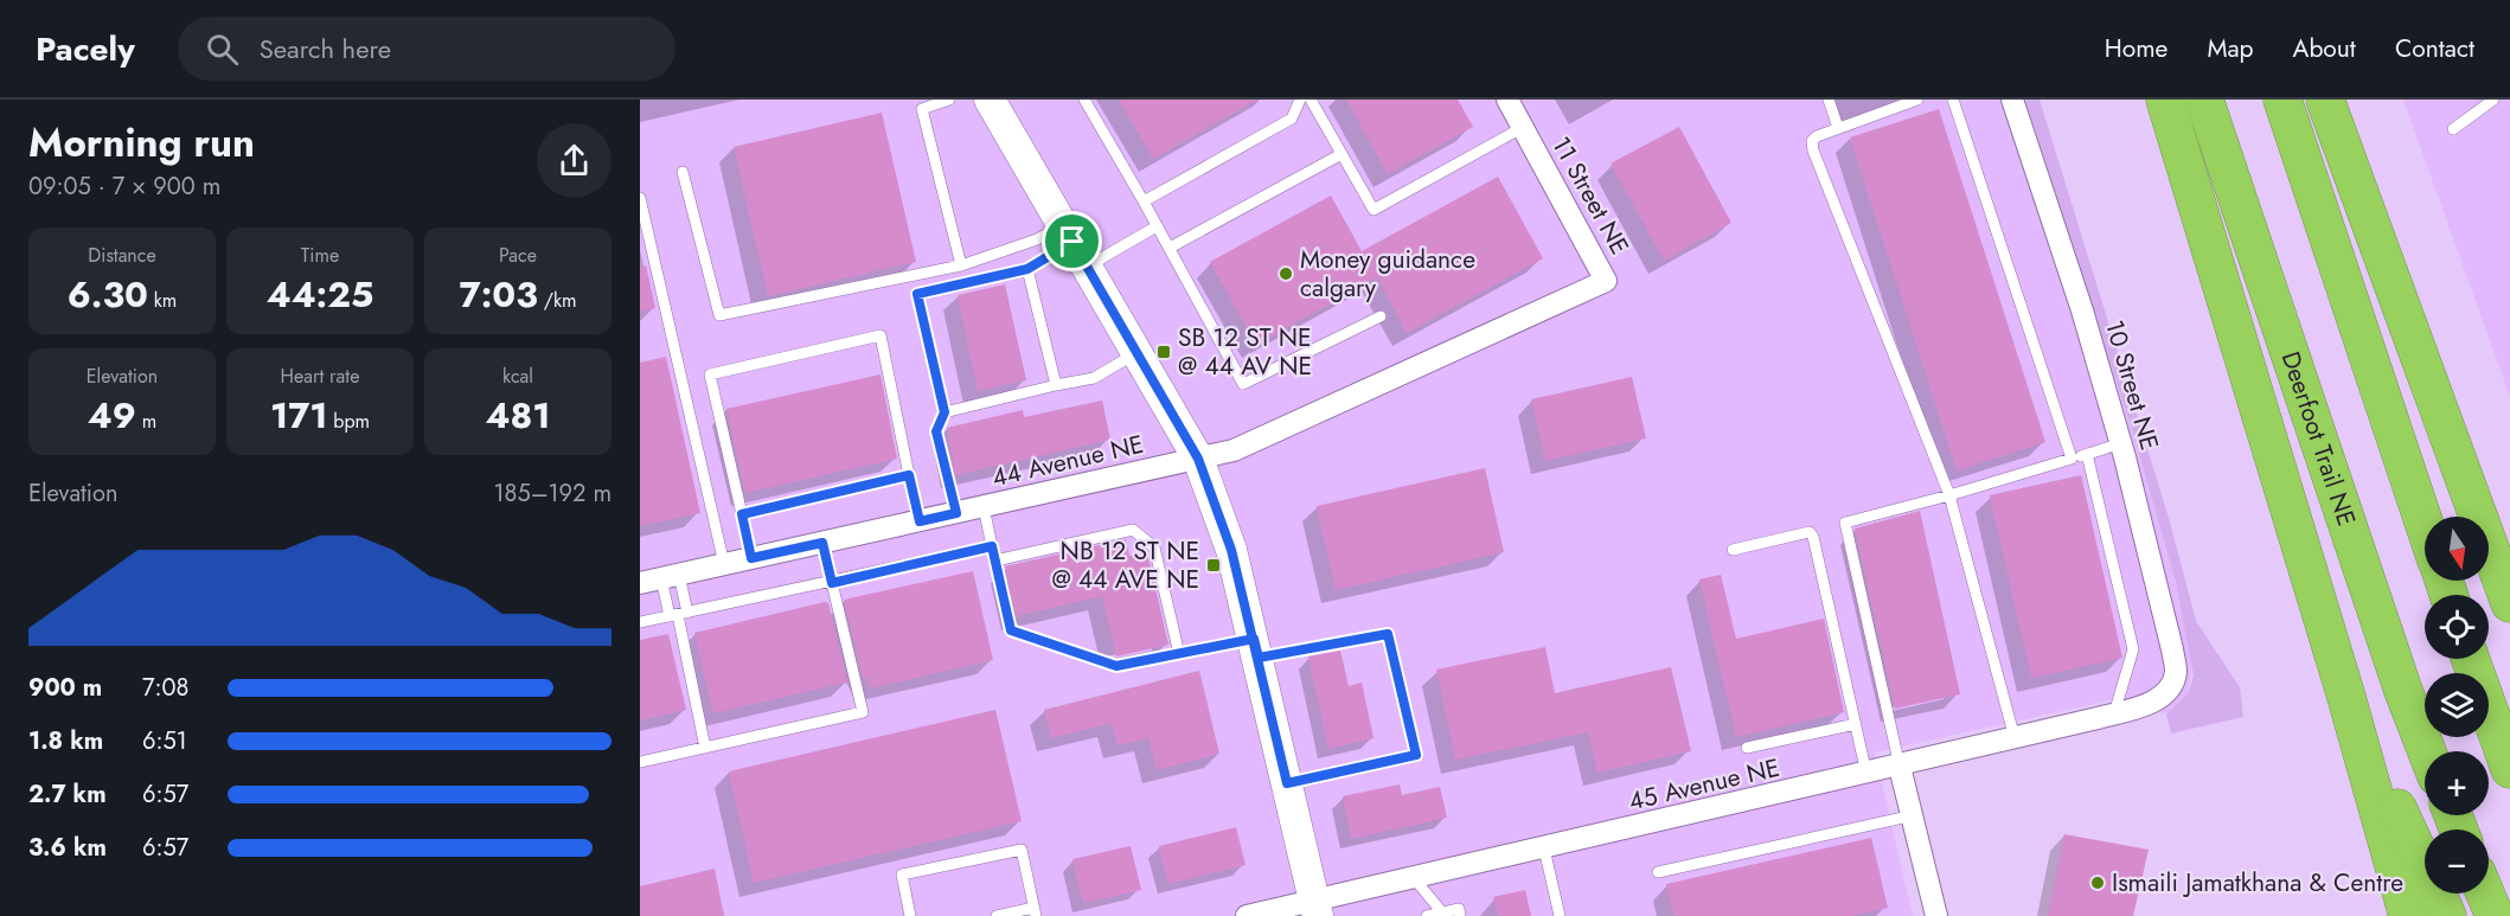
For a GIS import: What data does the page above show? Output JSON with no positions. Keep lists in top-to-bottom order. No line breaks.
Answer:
{"streets":{"highway":["Deerfoot Trail NE"],"street":["11 Street NE","10 Street NE","44 Avenue NE","45 Avenue NE"]},"crossings":[["11 Street NE","44 Avenue NE"],["10 Street NE","45 Avenue NE"]],"places":{"other":["Money guidance calgary","Ismaili Jamatkhana & Centre"],"transit":["SB 12 ST NE @ 44 AV NE","NB 12 ST NE @ 44 AVE NE"]},"north":"bottom","page":{"header":"Pacely","search":"Search here","nav":["Home","Map","About","Contact"],"heading":["Morning run","09:05 · 7 × 900 m"],"stats":[["Distance","6.30 km"],["Time","44:25"],["Pace","7:03 /km"],["Elevation","49 m"],["Heart rate","171 bpm"],["kcal","481"]],"chart":["Elevation","185–192 m"],"map_buttons":["+","−"],"list":[{"name":"900 m","note":"7:08"},{"name":"1.8 km","note":"6:51"},{"name":"2.7 km","note":"6:57"},{"name":"3.6 km","note":"6:57"}]}}
